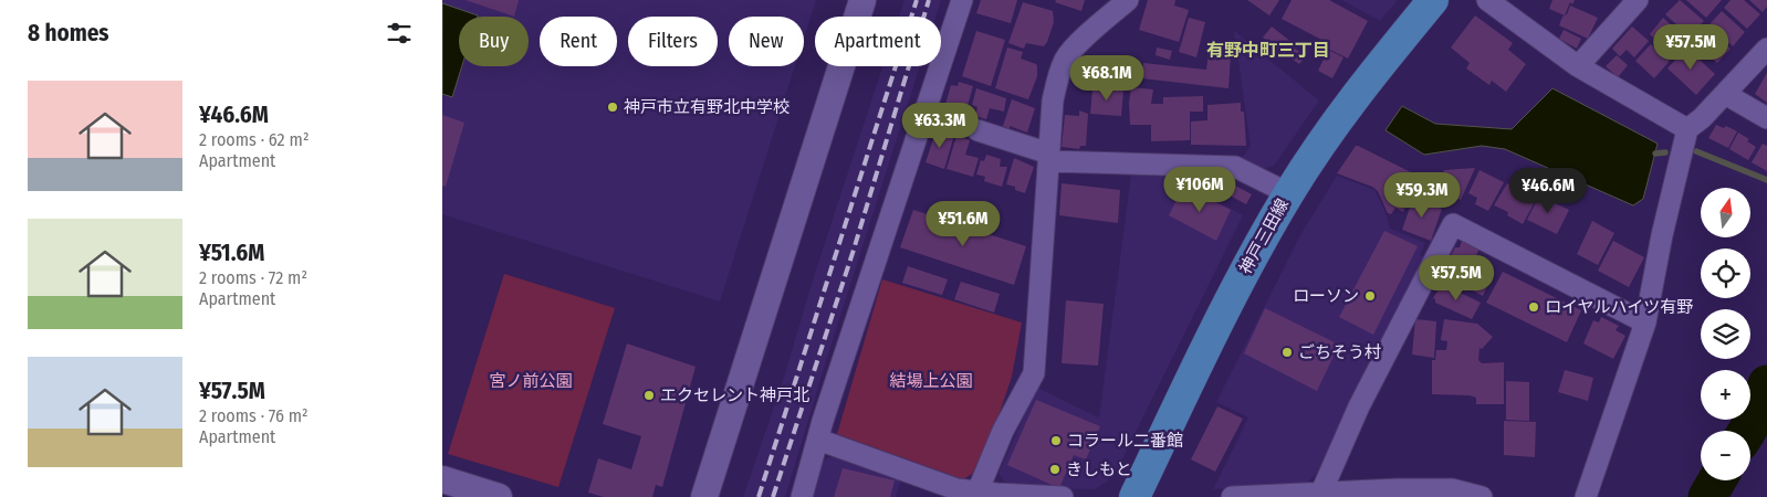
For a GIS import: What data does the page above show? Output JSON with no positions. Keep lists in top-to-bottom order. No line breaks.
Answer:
{"streets":{"main road":["神戸三田線"]},"districts":["有野中町三丁目"],"parks":["宮ノ前公園","結場上公園"],"places":["神戸市立有野北中学校","ローソン","ロイヤルハイツ有野","ごちそう村","エクセレント神戸北","コラール二番館","きしもと"],"north":"top","page":{"heading":"8 homes","chip":["Buy","Rent","Filters","New","Apartment"],"price":["¥57.5M","¥68.1M","¥63.3M","¥106M","¥46.6M","¥59.3M","¥51.6M","¥57.5M"],"list":[{"name":"¥46.6M","note":"2 rooms · 62 m² · Apartment"},{"name":"¥51.6M","note":"2 rooms · 72 m² · Apartment"},{"name":"¥57.5M","note":"2 rooms · 76 m² · Apartment"}],"map_buttons":["+","−"]}}
